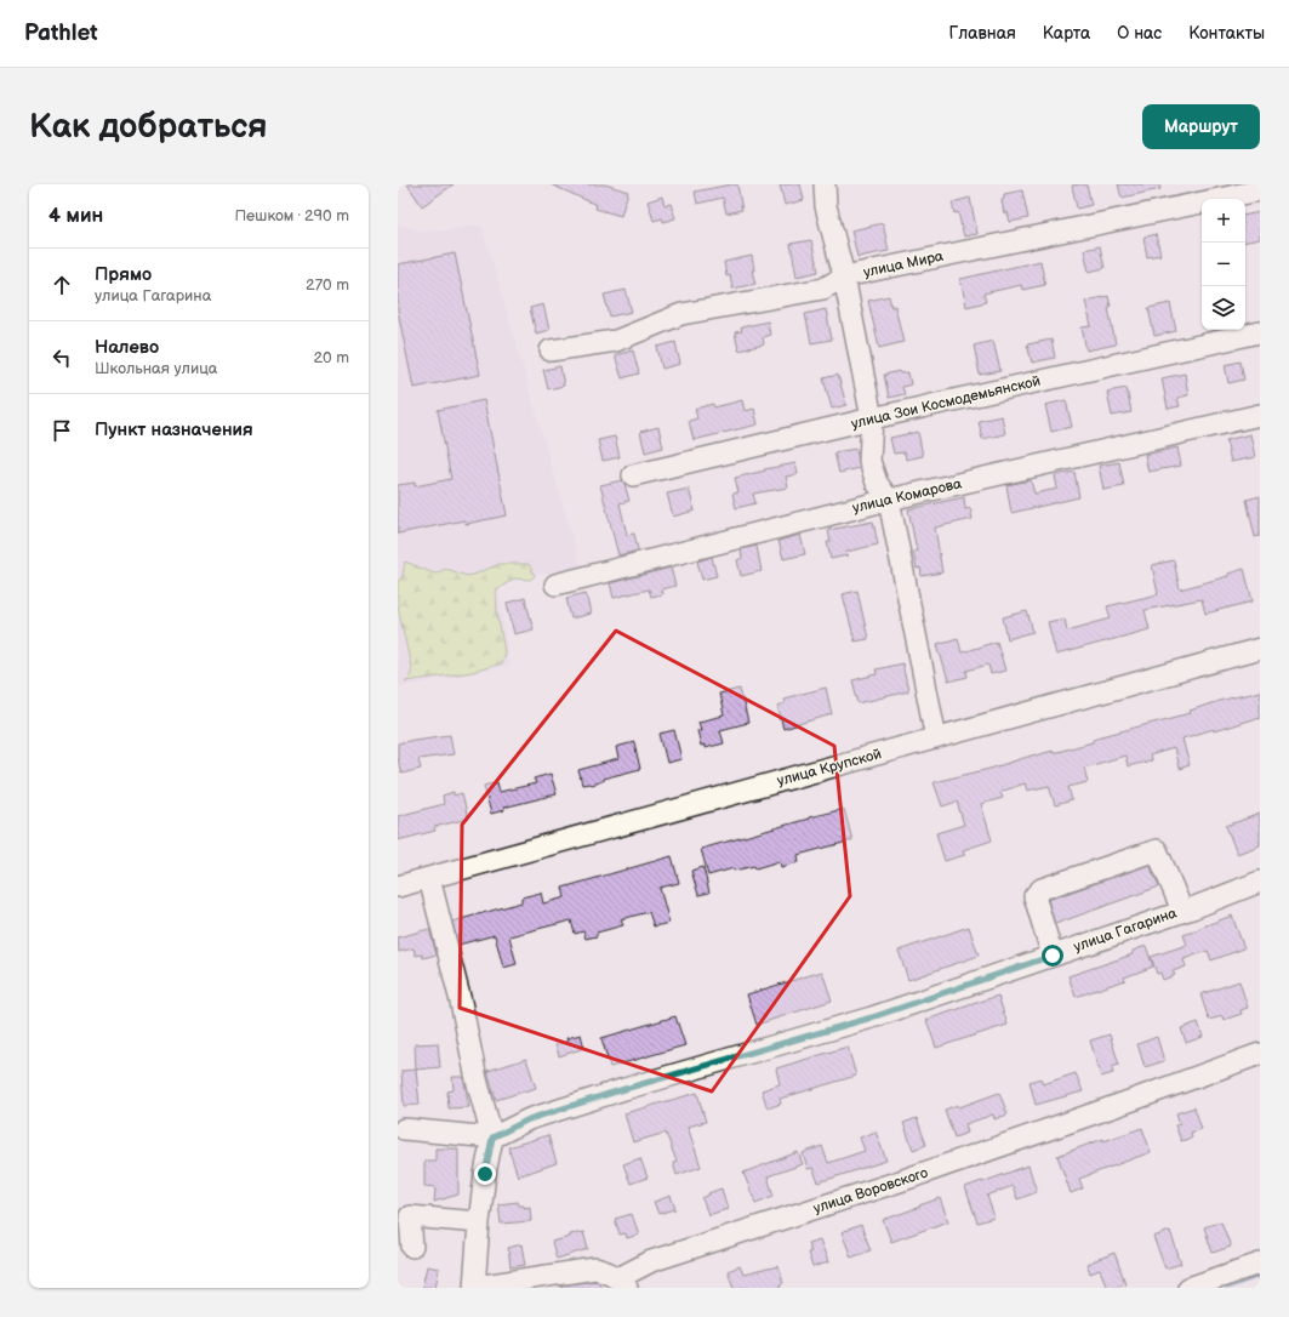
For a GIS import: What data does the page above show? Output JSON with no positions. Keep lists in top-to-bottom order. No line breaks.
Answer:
{"streets":{"street":["улица Мира","улица Зои Космодемьянской","улица Комарова","улица Крупской","улица Гагарина","улица Воровского"]},"page":{"header":"Pathlet","nav":["Главная","Карта","О нас","Контакты"],"buttons":"Маршрут","title":"Как добраться","heading":["4 мин","Пешком · 290 m"],"map_buttons":["+","−"],"list":[["Прямо","улица Гагарина","270 m"],["Налево","Школьная улица","20 m"],"Пункт назначения"]}}
